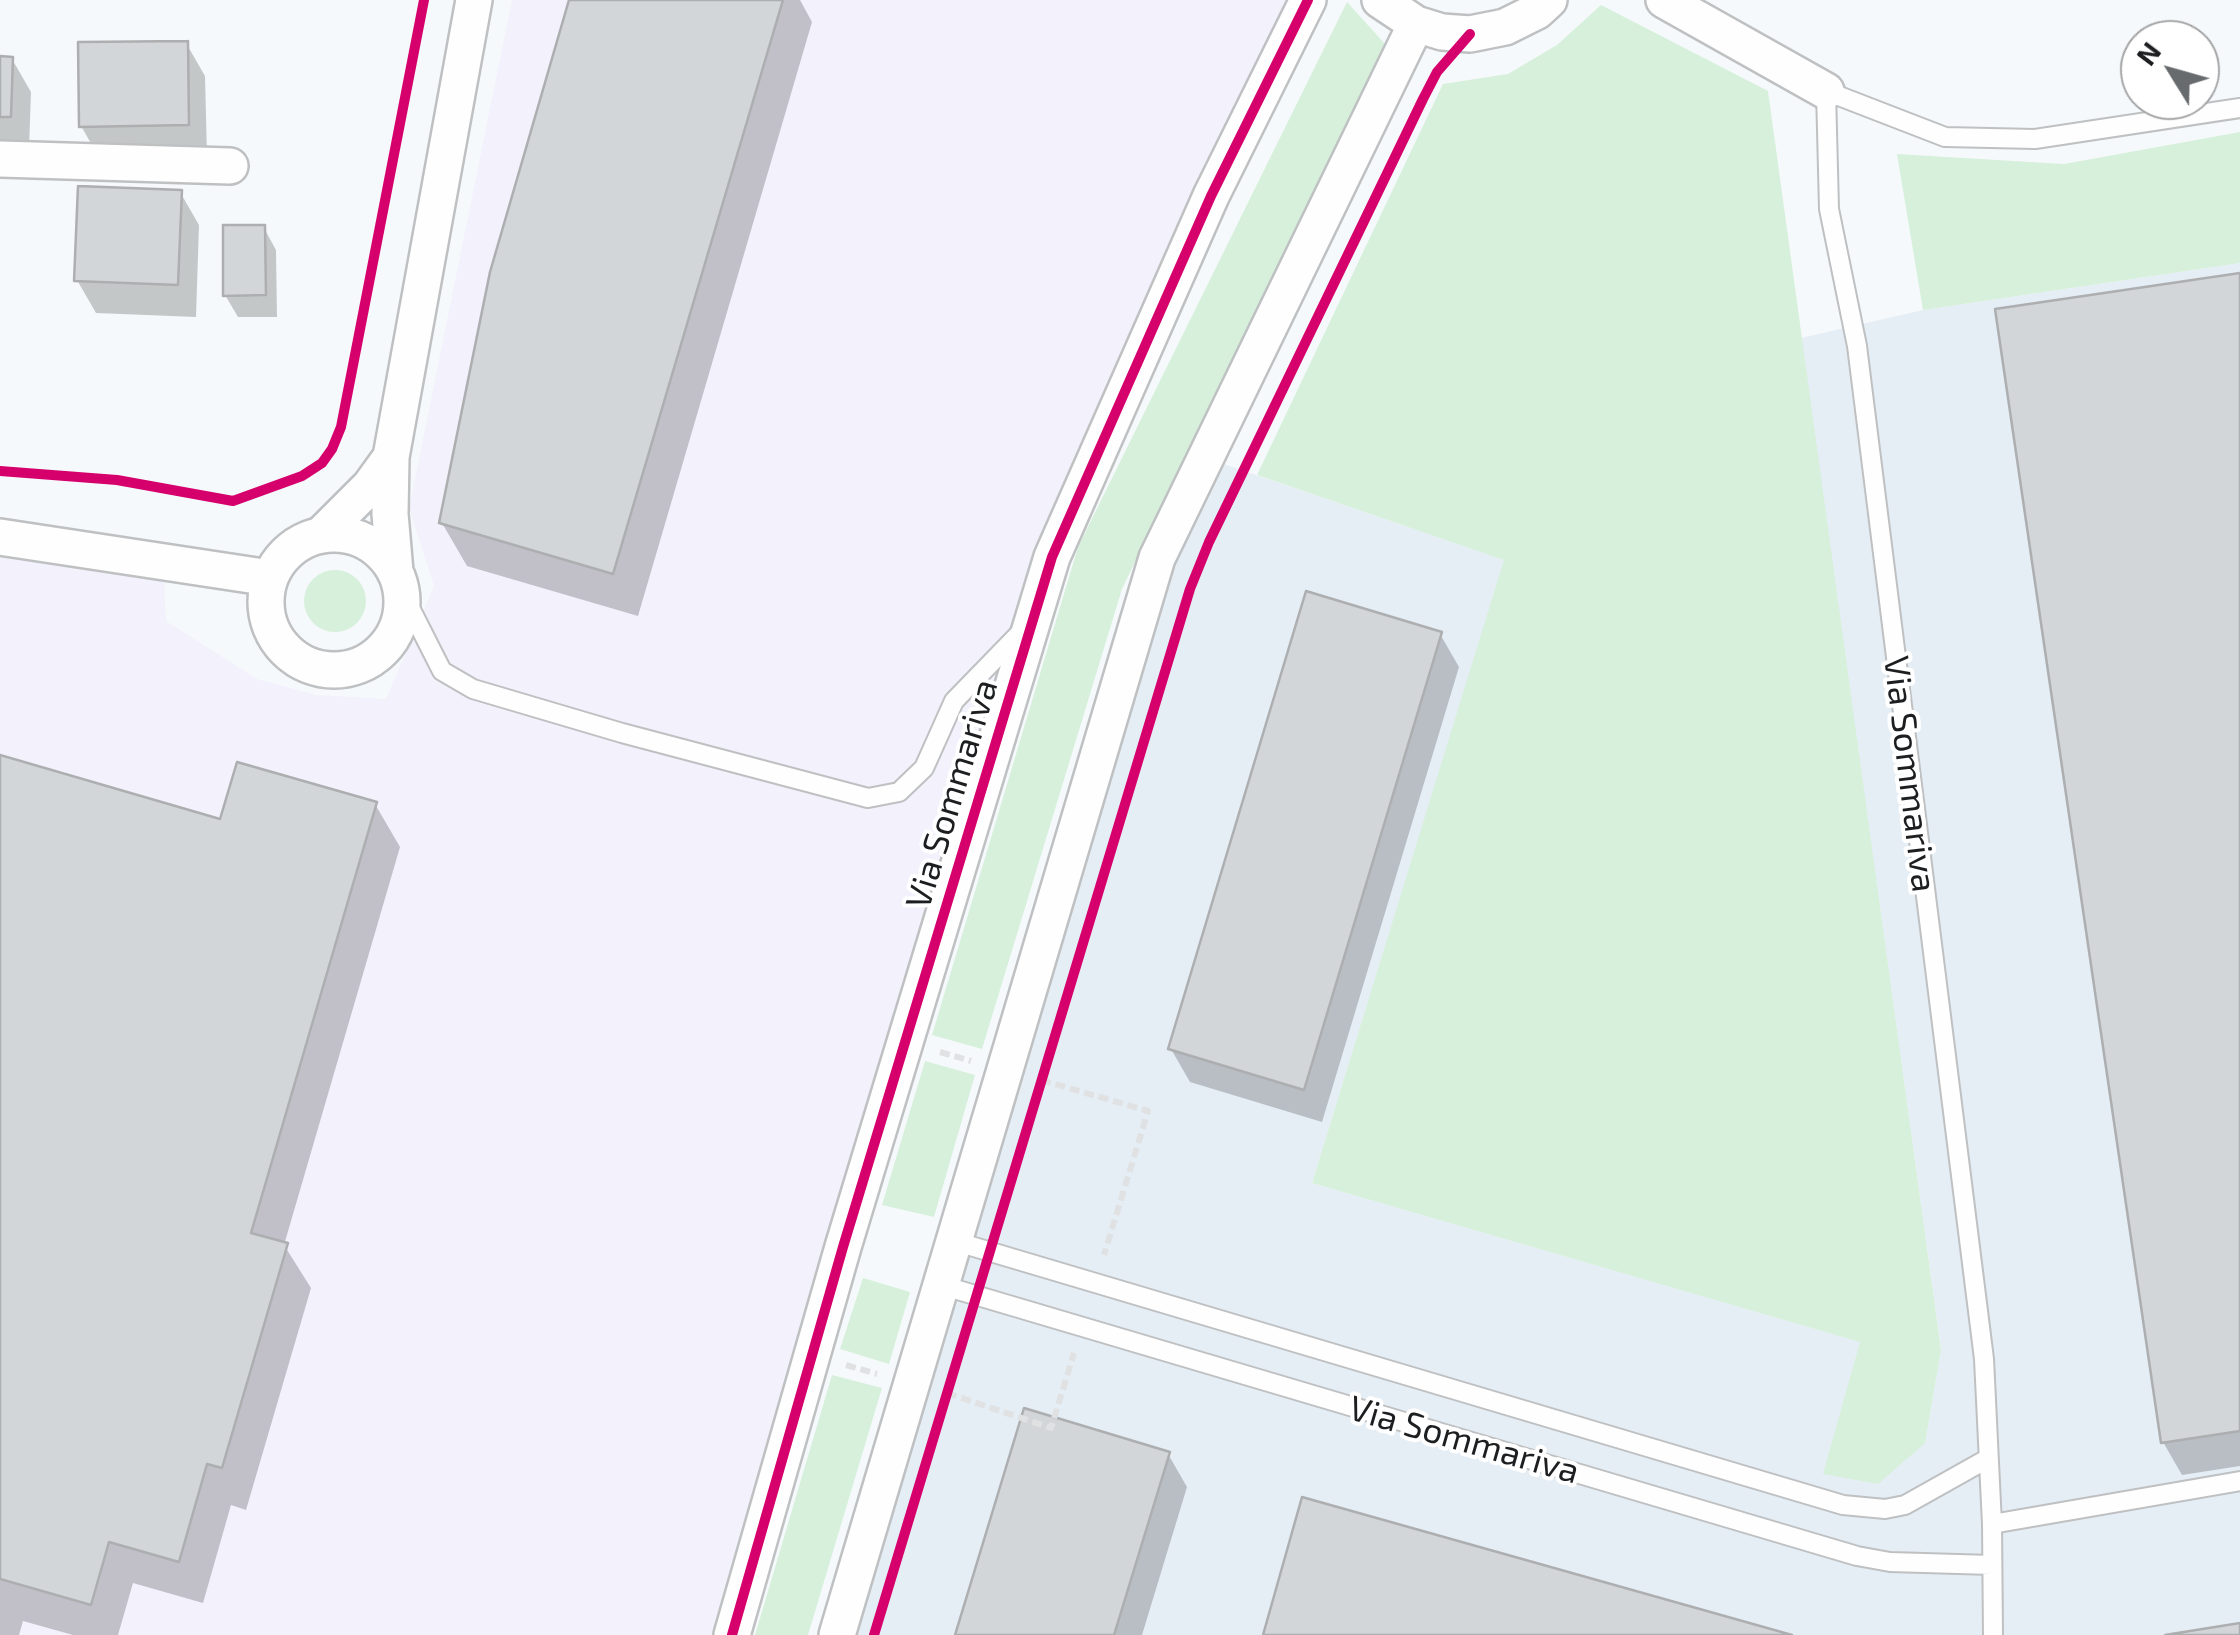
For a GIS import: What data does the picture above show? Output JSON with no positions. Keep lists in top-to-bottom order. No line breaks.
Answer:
{"streets":{"street":["Via Sommariva"]},"north":"top left"}
